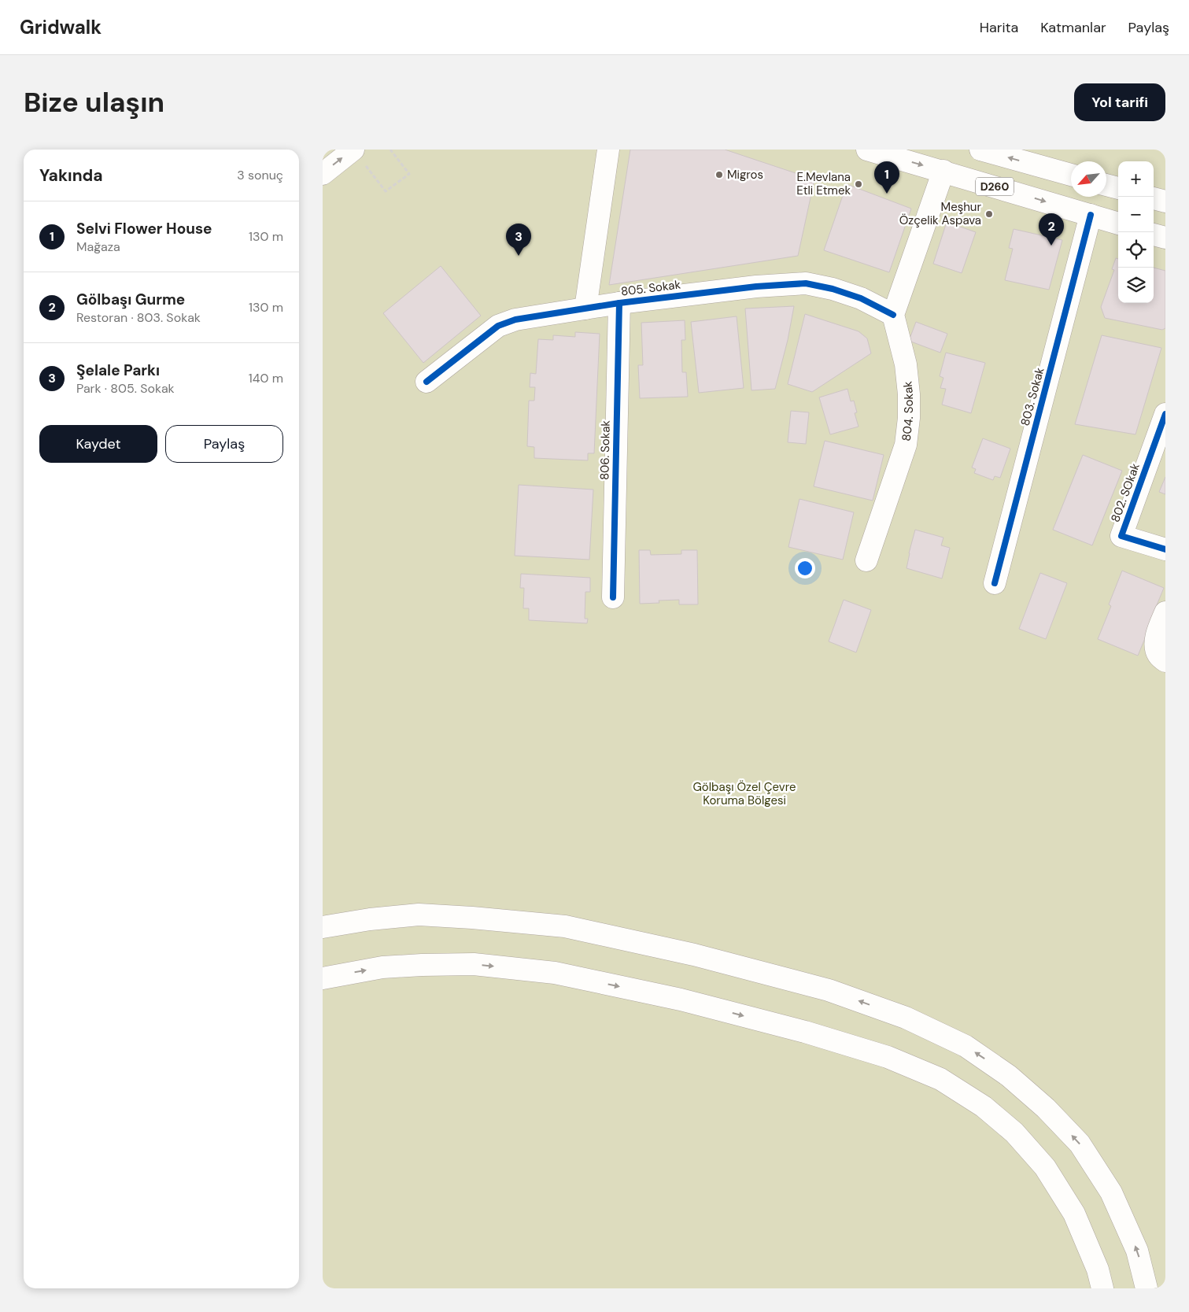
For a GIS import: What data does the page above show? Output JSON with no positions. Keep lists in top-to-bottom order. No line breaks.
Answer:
{"streets":{"main road":["D260","805. Sokak","803. Sokak","804. Sokak","806. Sokak","802. SOkak"]},"crossings":[["D260","803. Sokak"],["805. Sokak","804. Sokak"],["805. Sokak","806. Sokak"]],"parks":["Gölbaşı Özel Çevre Koruma Bölgesi"],"places":["Migros","E.Mevlana Etli Etmek","Meşhur Özçelik Aspava"],"north":"bottom left","page":{"header":"Gridwalk","nav":["Harita","Katmanlar","Paylaş"],"buttons":["Yol tarifi",["Kaydet","Paylaş"]],"title":"Bize ulaşın","heading":["Yakında","3 sonuç"],"map_buttons":["+","−"],"pins":["1","2","3"],"list":[{"mark":"1","name":"Selvi Flower House","note":"Mağaza","value":"130 m"},{"mark":"2","name":"Gölbaşı Gurme","note":"Restoran · 803. Sokak","value":"130 m"},{"mark":"3","name":"Şelale Parkı","note":"Park · 805. Sokak","value":"140 m"}]}}
